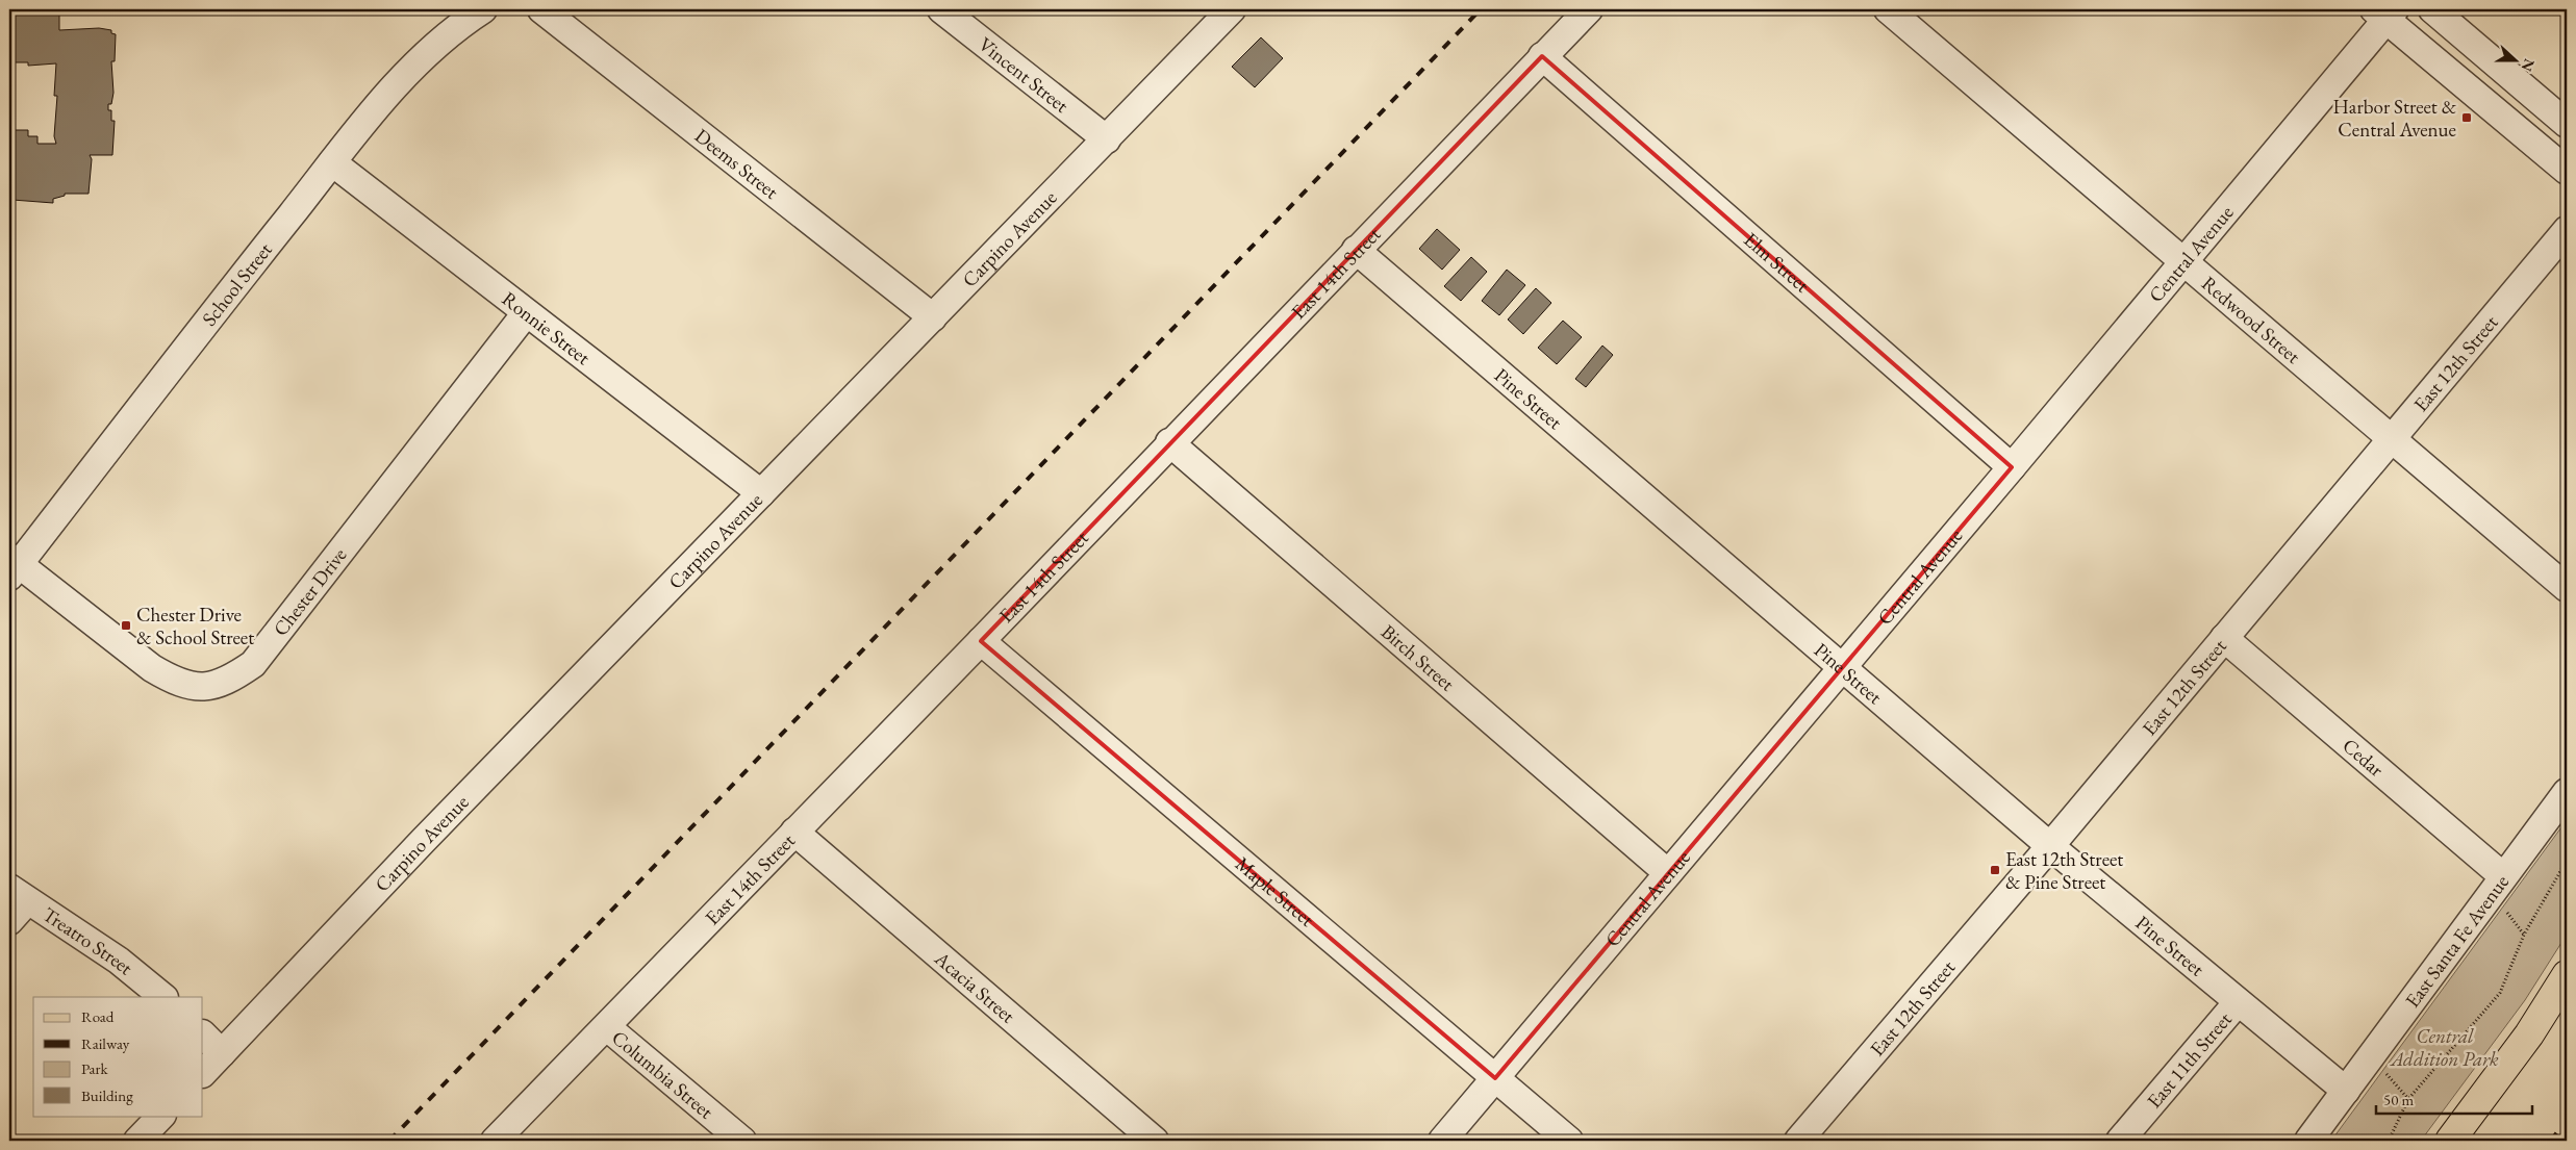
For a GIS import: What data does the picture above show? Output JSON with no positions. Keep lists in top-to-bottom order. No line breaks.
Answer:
{"streets":{"street":["Vincent Street","Deems Street","Carpino Avenue","Central Avenue","Elm Street","East 14th Street","School Street","Redwood Street","Ronnie Street","East 12th Street","Pine Street","Chester Drive","Birch Street","Cedar","Maple Street","East Santa Fe Avenue","Treatro Street","Acacia Street","East 11th Street","Columbia Street"]},"crossings":[["Vincent Street","Carpino Avenue"],["Deems Street","Carpino Avenue"],["Carpino Avenue","Ronnie Street"],["Central Avenue","Elm Street"],["Central Avenue","Redwood Street"],["Central Avenue","Pine Street"],["Central Avenue","Birch Street"],["Central Avenue","Maple Street"],["Elm Street","East 14th Street"],["East 14th Street","Pine Street"],["East 14th Street","Birch Street"],["East 14th Street","Maple Street"],["East 14th Street","Acacia Street"],["East 14th Street","Columbia Street"],["School Street","Ronnie Street"],["School Street","Chester Drive"],["Redwood Street","East 12th Street"],["Ronnie Street","Chester Drive"],["East 12th Street","Pine Street"],["East 12th Street","Cedar"],["Pine Street","East Santa Fe Avenue"],["Pine Street","East 11th Street"],["Cedar","East Santa Fe Avenue"]],"parks":["Central Addition Park"],"places":{"transit":["Harbor Street & Central Avenue","Chester Drive & School Street","East 12th Street & Pine Street"]},"legend":["Road","Railway","Park","Building"],"scale_bar":"50 m","north":"right"}
